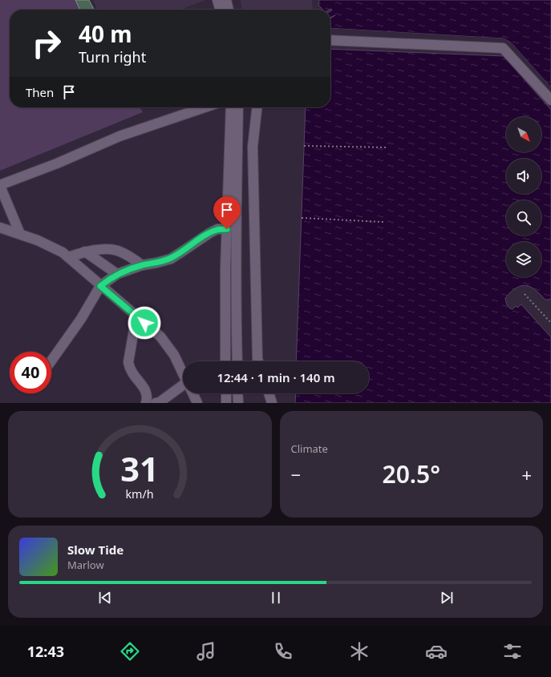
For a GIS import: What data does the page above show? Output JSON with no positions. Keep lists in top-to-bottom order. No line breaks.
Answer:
{"north":"bottom right","page":{"turn":["40 m","Turn right"],"then":"Then","limit":"40","trip":"12:44 · 1 min · 140 m","tile":"Climate","heat":["−","20.5°","+"],"song":["Slow Tide","Marlow"],"tabs":"12:43","gauge":["31","km/h"]}}
